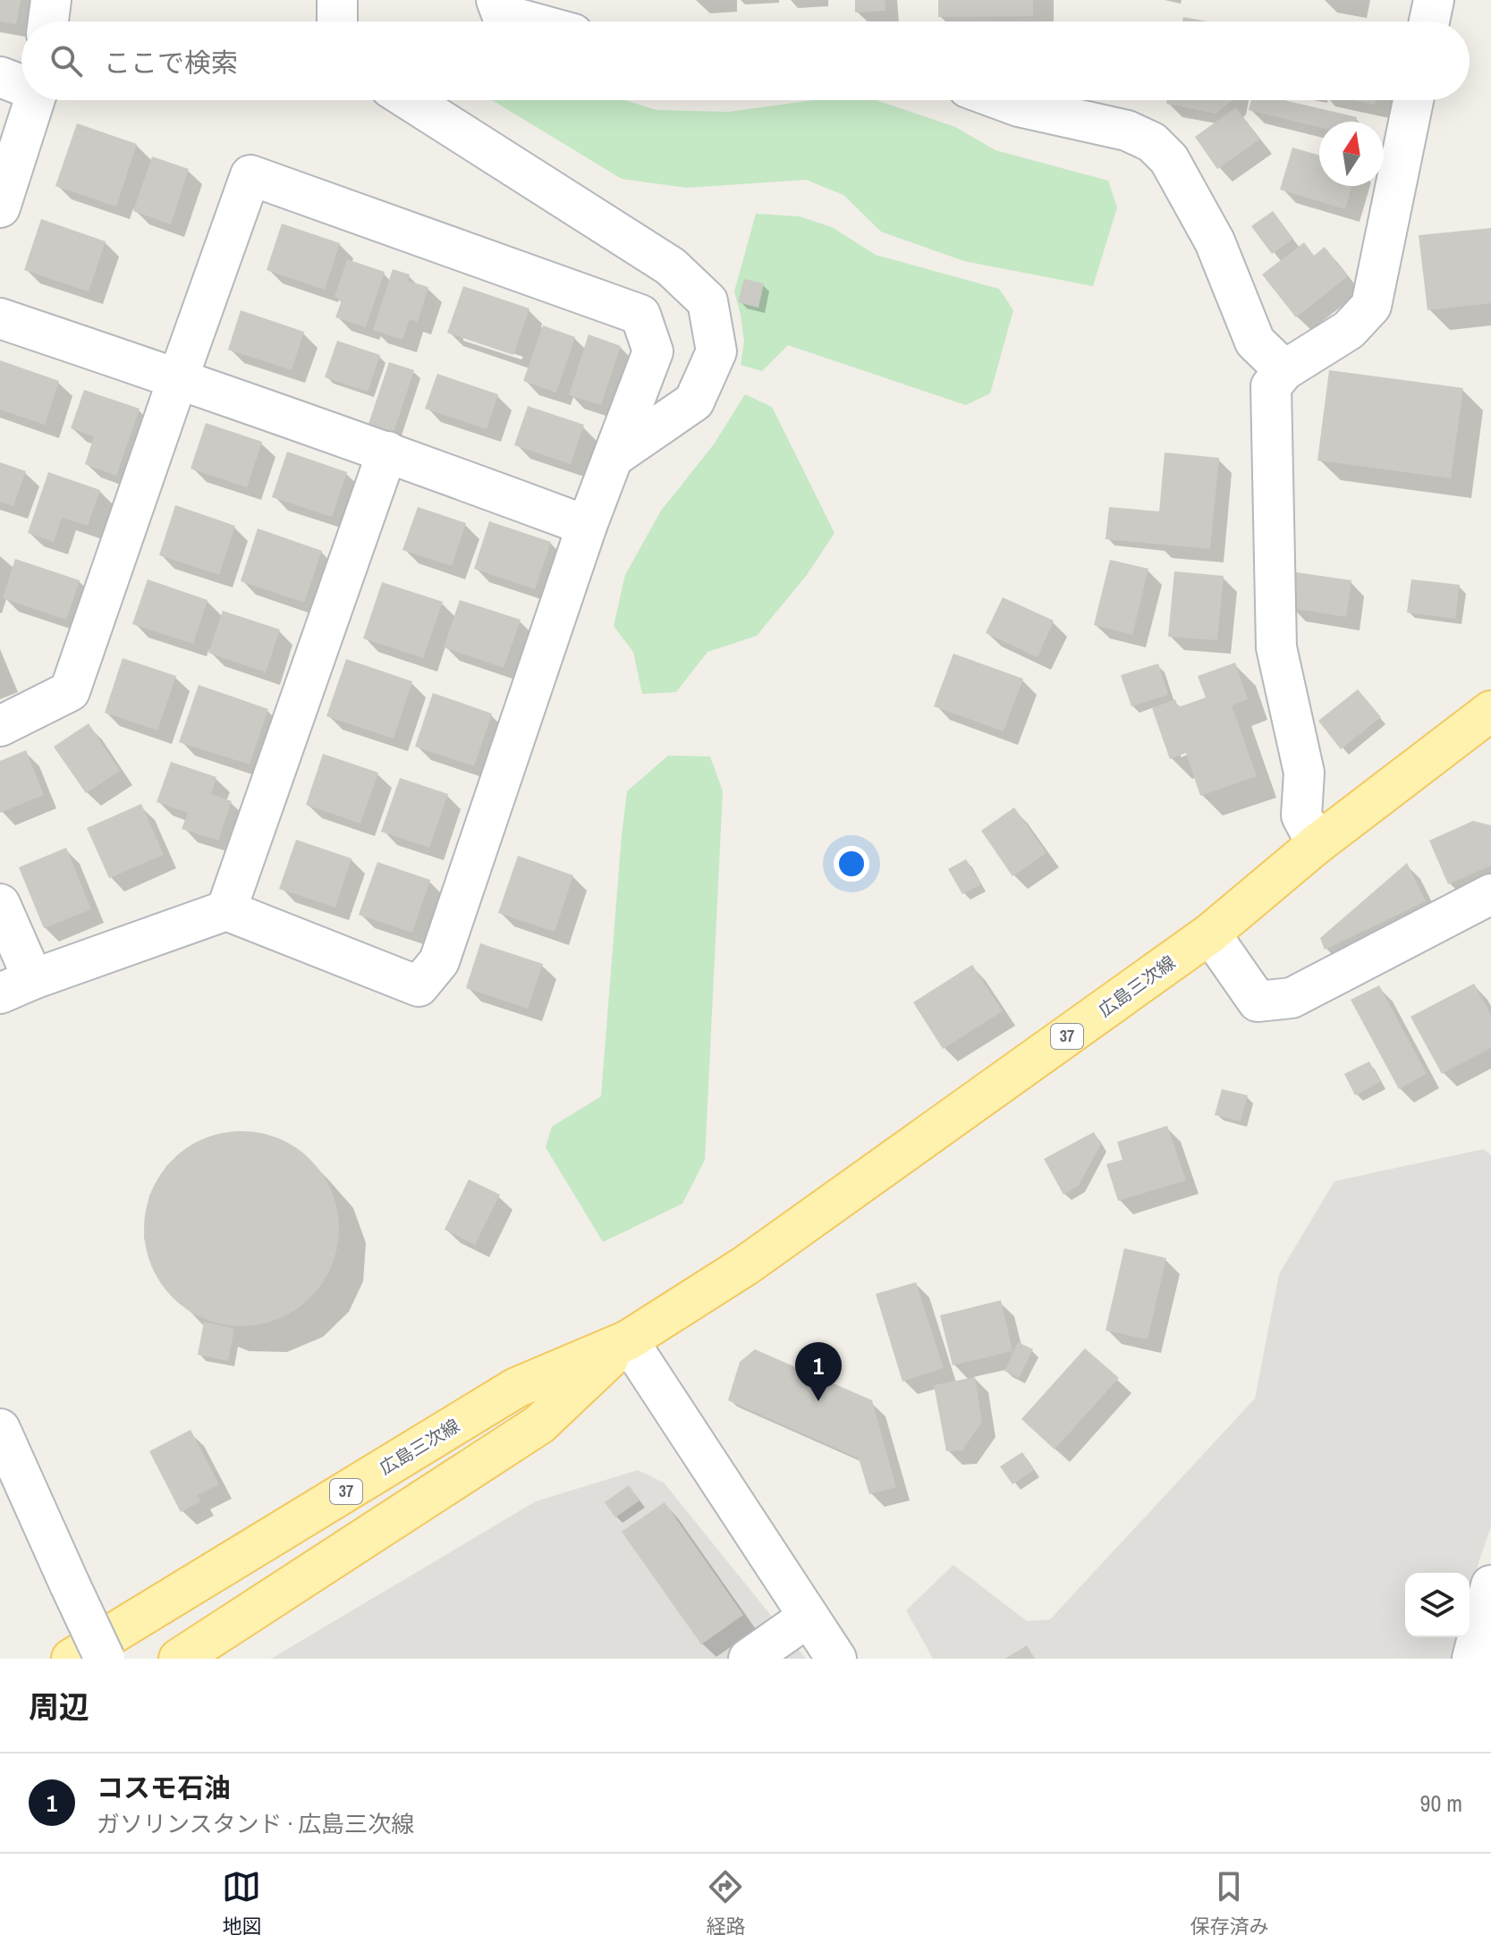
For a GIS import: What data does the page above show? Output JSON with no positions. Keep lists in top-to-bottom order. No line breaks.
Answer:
{"streets":{"main road":["広島三次線","37"]},"north":"top","page":{"search":"ここで検索","pins":"1","heading":"周辺","list":[{"mark":"1","name":"コスモ石油","note":"ガソリンスタンド · 広島三次線","value":"90 m"}],"nav":["地図","経路","保存済み"]}}
